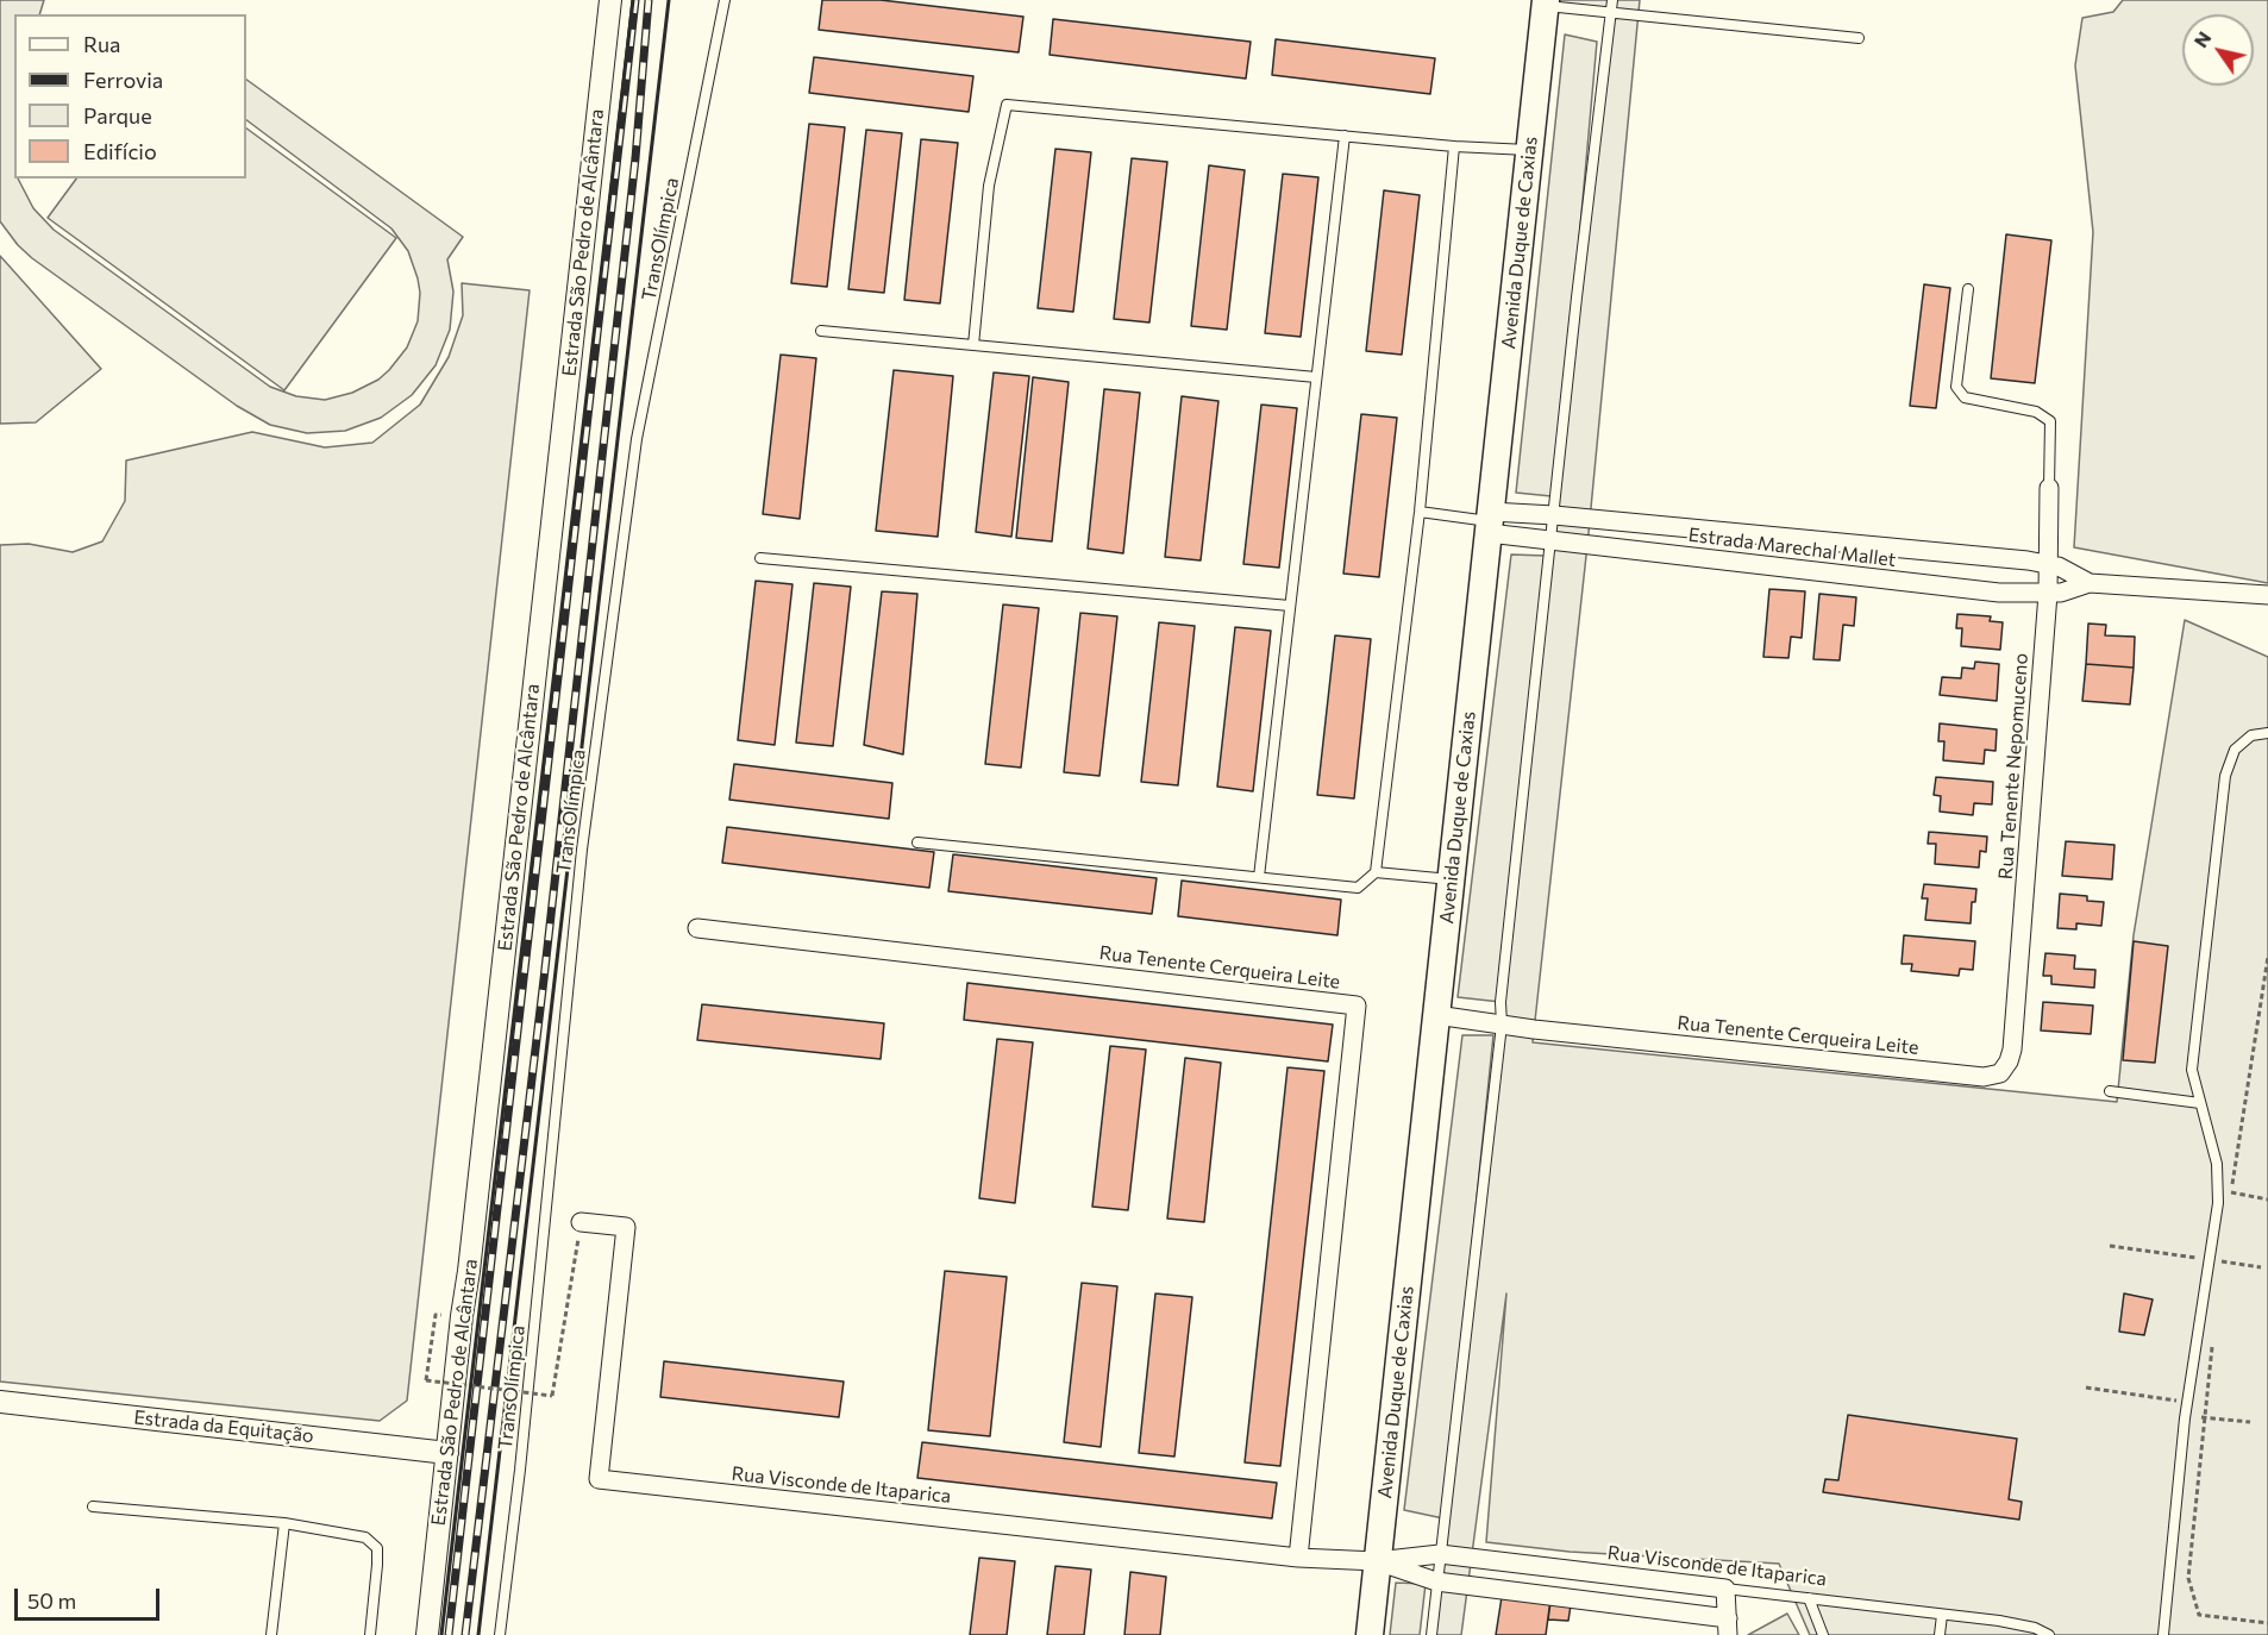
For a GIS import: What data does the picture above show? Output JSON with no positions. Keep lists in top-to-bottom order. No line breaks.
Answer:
{"streets":{"main road":["Avenida Duque de Caxias"],"street":["Estrada São Pedro de Alcântara","Estrada Marechal Mallet","Rua Tenente Nepomuceno","Rua Tenente Cerqueira Leite","Estrada da Equitação","Rua Visconde de Itaparica"],"lane":["TransOlímpica"]},"crossings":[["Estrada São Pedro de Alcântara","Estrada da Equitação"],["Avenida Duque de Caxias","Estrada Marechal Mallet"],["Avenida Duque de Caxias","Rua Tenente Cerqueira Leite"],["Avenida Duque de Caxias","Rua Visconde de Itaparica"],["Estrada Marechal Mallet","Rua Tenente Nepomuceno"],["Rua Tenente Nepomuceno","Rua Tenente Cerqueira Leite"],["Rua Tenente Cerqueira Leite","Rua Visconde de Itaparica"]],"legend":["Rua","Ferrovia","Parque","Edifício"],"scale_bar":"50 m","north":"top left"}
